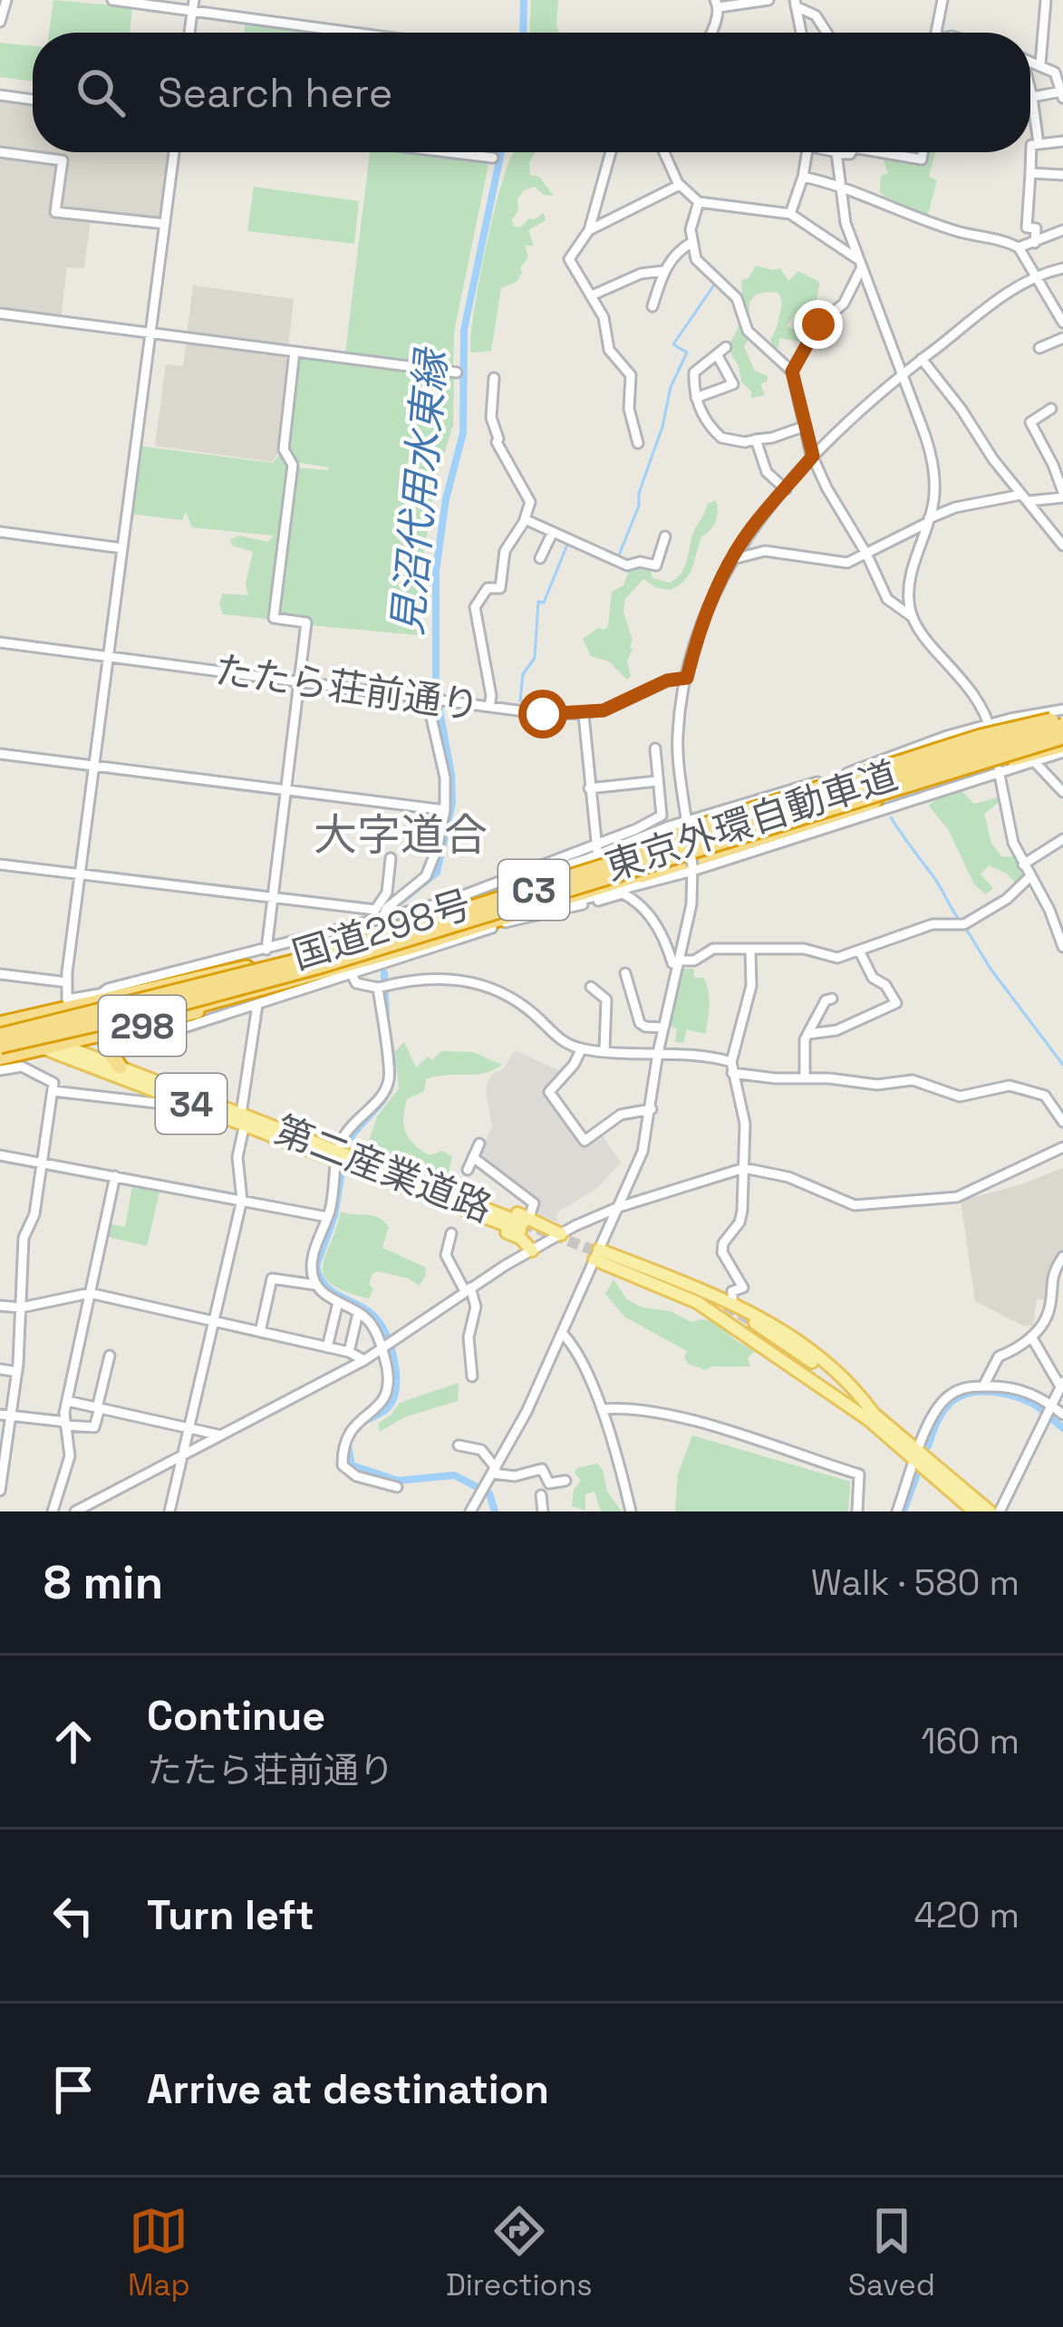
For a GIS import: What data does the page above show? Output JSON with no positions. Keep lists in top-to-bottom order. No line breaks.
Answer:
{"streets":{"highway":["東京外環自動車道","C3","国道298号","298"],"main road":["34","第二産業道路"],"street":["たたら荘前通り"]},"crossings":[["東京外環自動車道","国道298号"],["東京外環自動車道","298"],["東京外環自動車道","第二産業道路"],["国道298号","298"],["298","第二産業道路"],["34","第二産業道路"]],"districts":["大字道合"],"water":["見沼代用水東縁"],"page":{"search":"Search here","heading":["8 min","Walk · 580 m"],"list":[["Continue","たたら荘前通り","160 m"],["Turn left","420 m"],"Arrive at destination"],"nav":["Map","Directions","Saved"]}}
